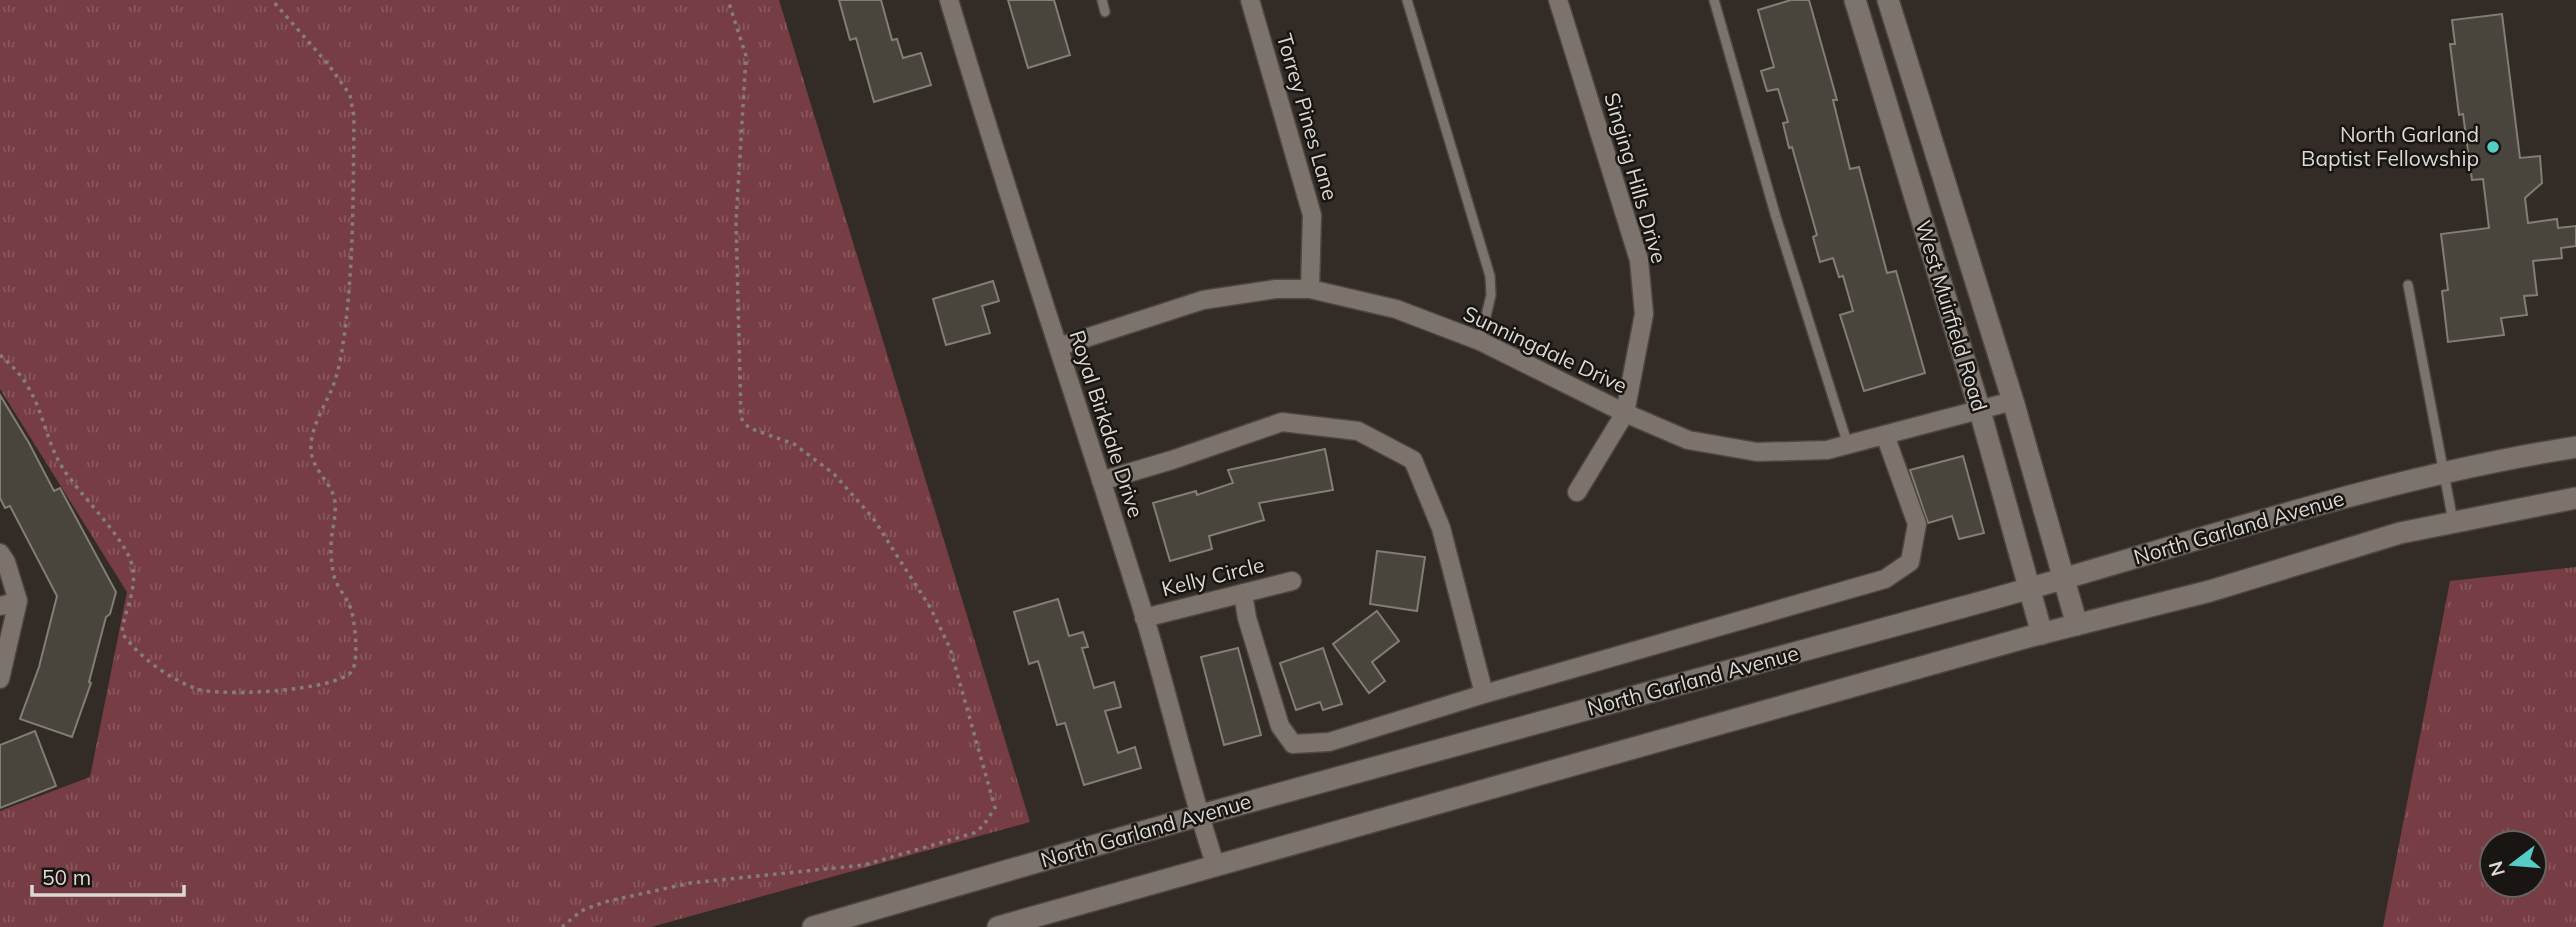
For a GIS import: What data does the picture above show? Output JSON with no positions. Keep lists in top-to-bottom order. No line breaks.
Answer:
{"streets":{"main road":["West Muirfield Road","North Garland Avenue"],"street":["Torrey Pines Lane","Singing Hills Drive","Sunningdale Drive","Royal Birkdale Drive","Kelly Circle"]},"crossings":[["Torrey Pines Lane","Sunningdale Drive"],["Singing Hills Drive","Sunningdale Drive"],["West Muirfield Road","Sunningdale Drive"],["West Muirfield Road","North Garland Avenue"],["Sunningdale Drive","Royal Birkdale Drive"],["Royal Birkdale Drive","North Garland Avenue"],["Royal Birkdale Drive","Kelly Circle"]],"places":["North Garland Baptist Fellowship"],"scale_bar":"50 m","north":"left"}
